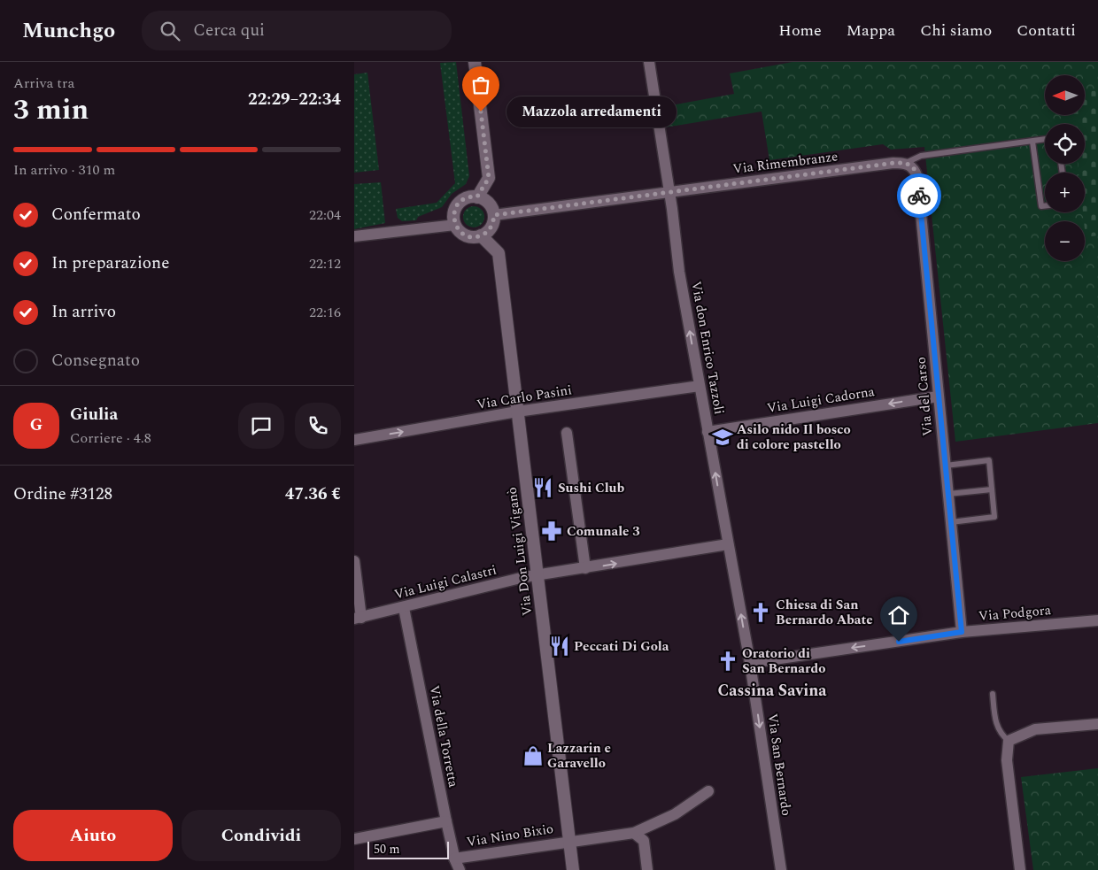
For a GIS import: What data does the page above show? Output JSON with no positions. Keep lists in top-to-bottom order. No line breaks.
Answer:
{"streets":{"street":["Via Rimembranze","Via don Enrico Tazzoli","Via del Carso","Via Carlo Pasini","Via Luigi Cadorna","Via Don Luigi Viganò","Via Luigi Calastri","Via Podgora","Via della Torretta","Via San Bernardo","Via Nino Bixio"]},"crossings":[["Via Rimembranze","Via don Enrico Tazzoli"],["Via Rimembranze","Via del Carso"],["Via Rimembranze","Via Don Luigi Viganò"],["Via don Enrico Tazzoli","Via Carlo Pasini"],["Via don Enrico Tazzoli","Via Luigi Cadorna"],["Via don Enrico Tazzoli","Via Luigi Calastri"],["Via don Enrico Tazzoli","Via Podgora"],["Via don Enrico Tazzoli","Via San Bernardo"],["Via del Carso","Via Luigi Cadorna"],["Via del Carso","Via Podgora"],["Via Carlo Pasini","Via Don Luigi Viganò"],["Via Don Luigi Viganò","Via Luigi Calastri"],["Via Don Luigi Viganò","Via Nino Bixio"],["Via Luigi Calastri","Via della Torretta"],["Via Podgora","Via San Bernardo"],["Via della Torretta","Via Nino Bixio"]],"one_way":["Via don Enrico Tazzoli","Via Carlo Pasini","Via Luigi Cadorna","Via Luigi Calastri","Via Podgora","Via San Bernardo"],"districts":["Cassina Savina"],"places":{"other":["Mazzola arredamenti"],"school or university":["Asilo nido Il bosco di colore pastello"],"restaurant":["Sushi Club","Peccati Di Gola"],"pharmacy":["Comunale 3"],"church":["Chiesa di San Bernardo Abate","Oratorio di San Bernardo"],"shop":["Lazzarin e Garavello"]},"scale_bar":"50 m","north":"left","page":{"header":"Munchgo","search":"Cerca qui","nav":["Home","Mappa","Chi siamo","Contatti"],"heading":["3 min","Arriva tra","22:29–22:34"],"panel":["Giulia","Corriere · 4.8","Ordine #3128","47.36 €"],"map_buttons":["+","−"],"bubble":"Mazzola arredamenti","bar":"In arrivo · 310 m","list":[["Confermato","22:04"],["In preparazione","22:12"],["In arrivo","22:16"],"Consegnato"],"round":"G","buttons":["Aiuto","Condividi"],"scale":"50 m"}}
